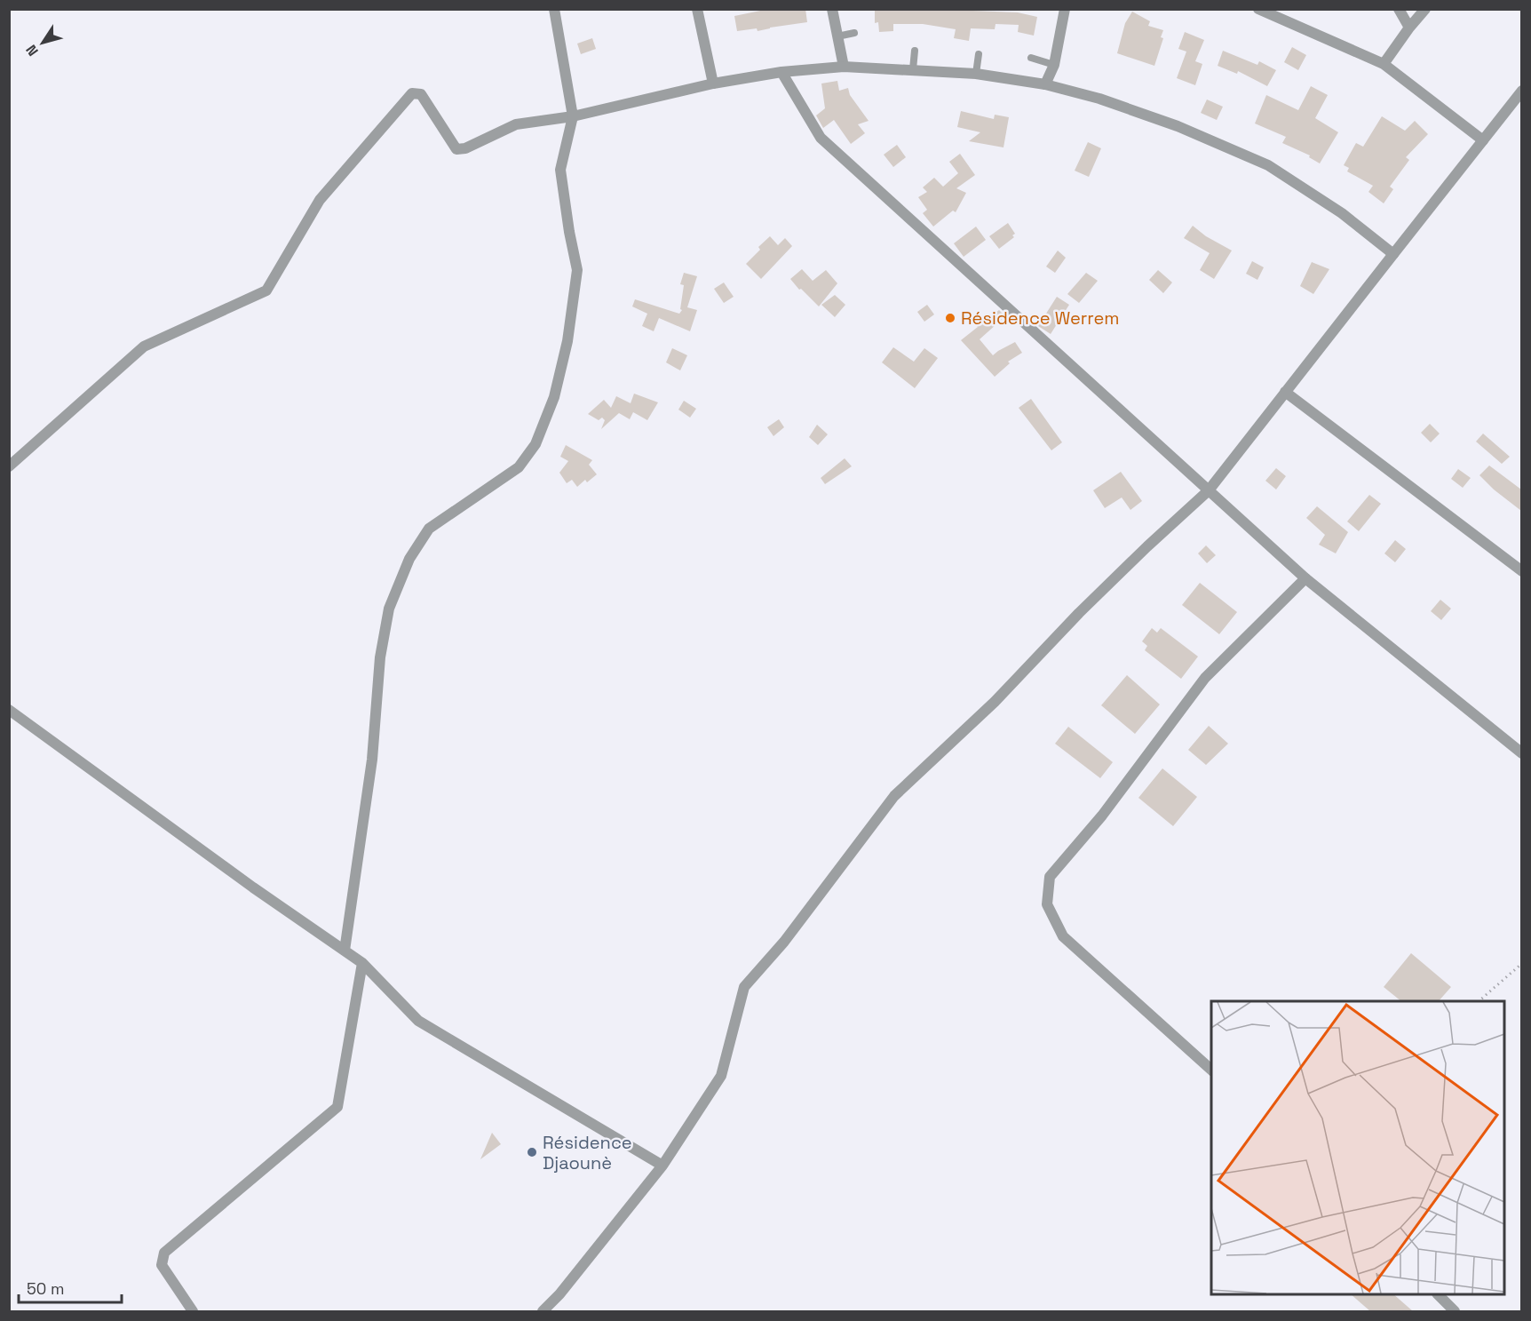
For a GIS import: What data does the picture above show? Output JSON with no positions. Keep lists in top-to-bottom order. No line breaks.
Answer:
{"places":["Résidence Werrem","Résidence Djaounè"],"scale_bar":"50 m","north":"bottom left"}
